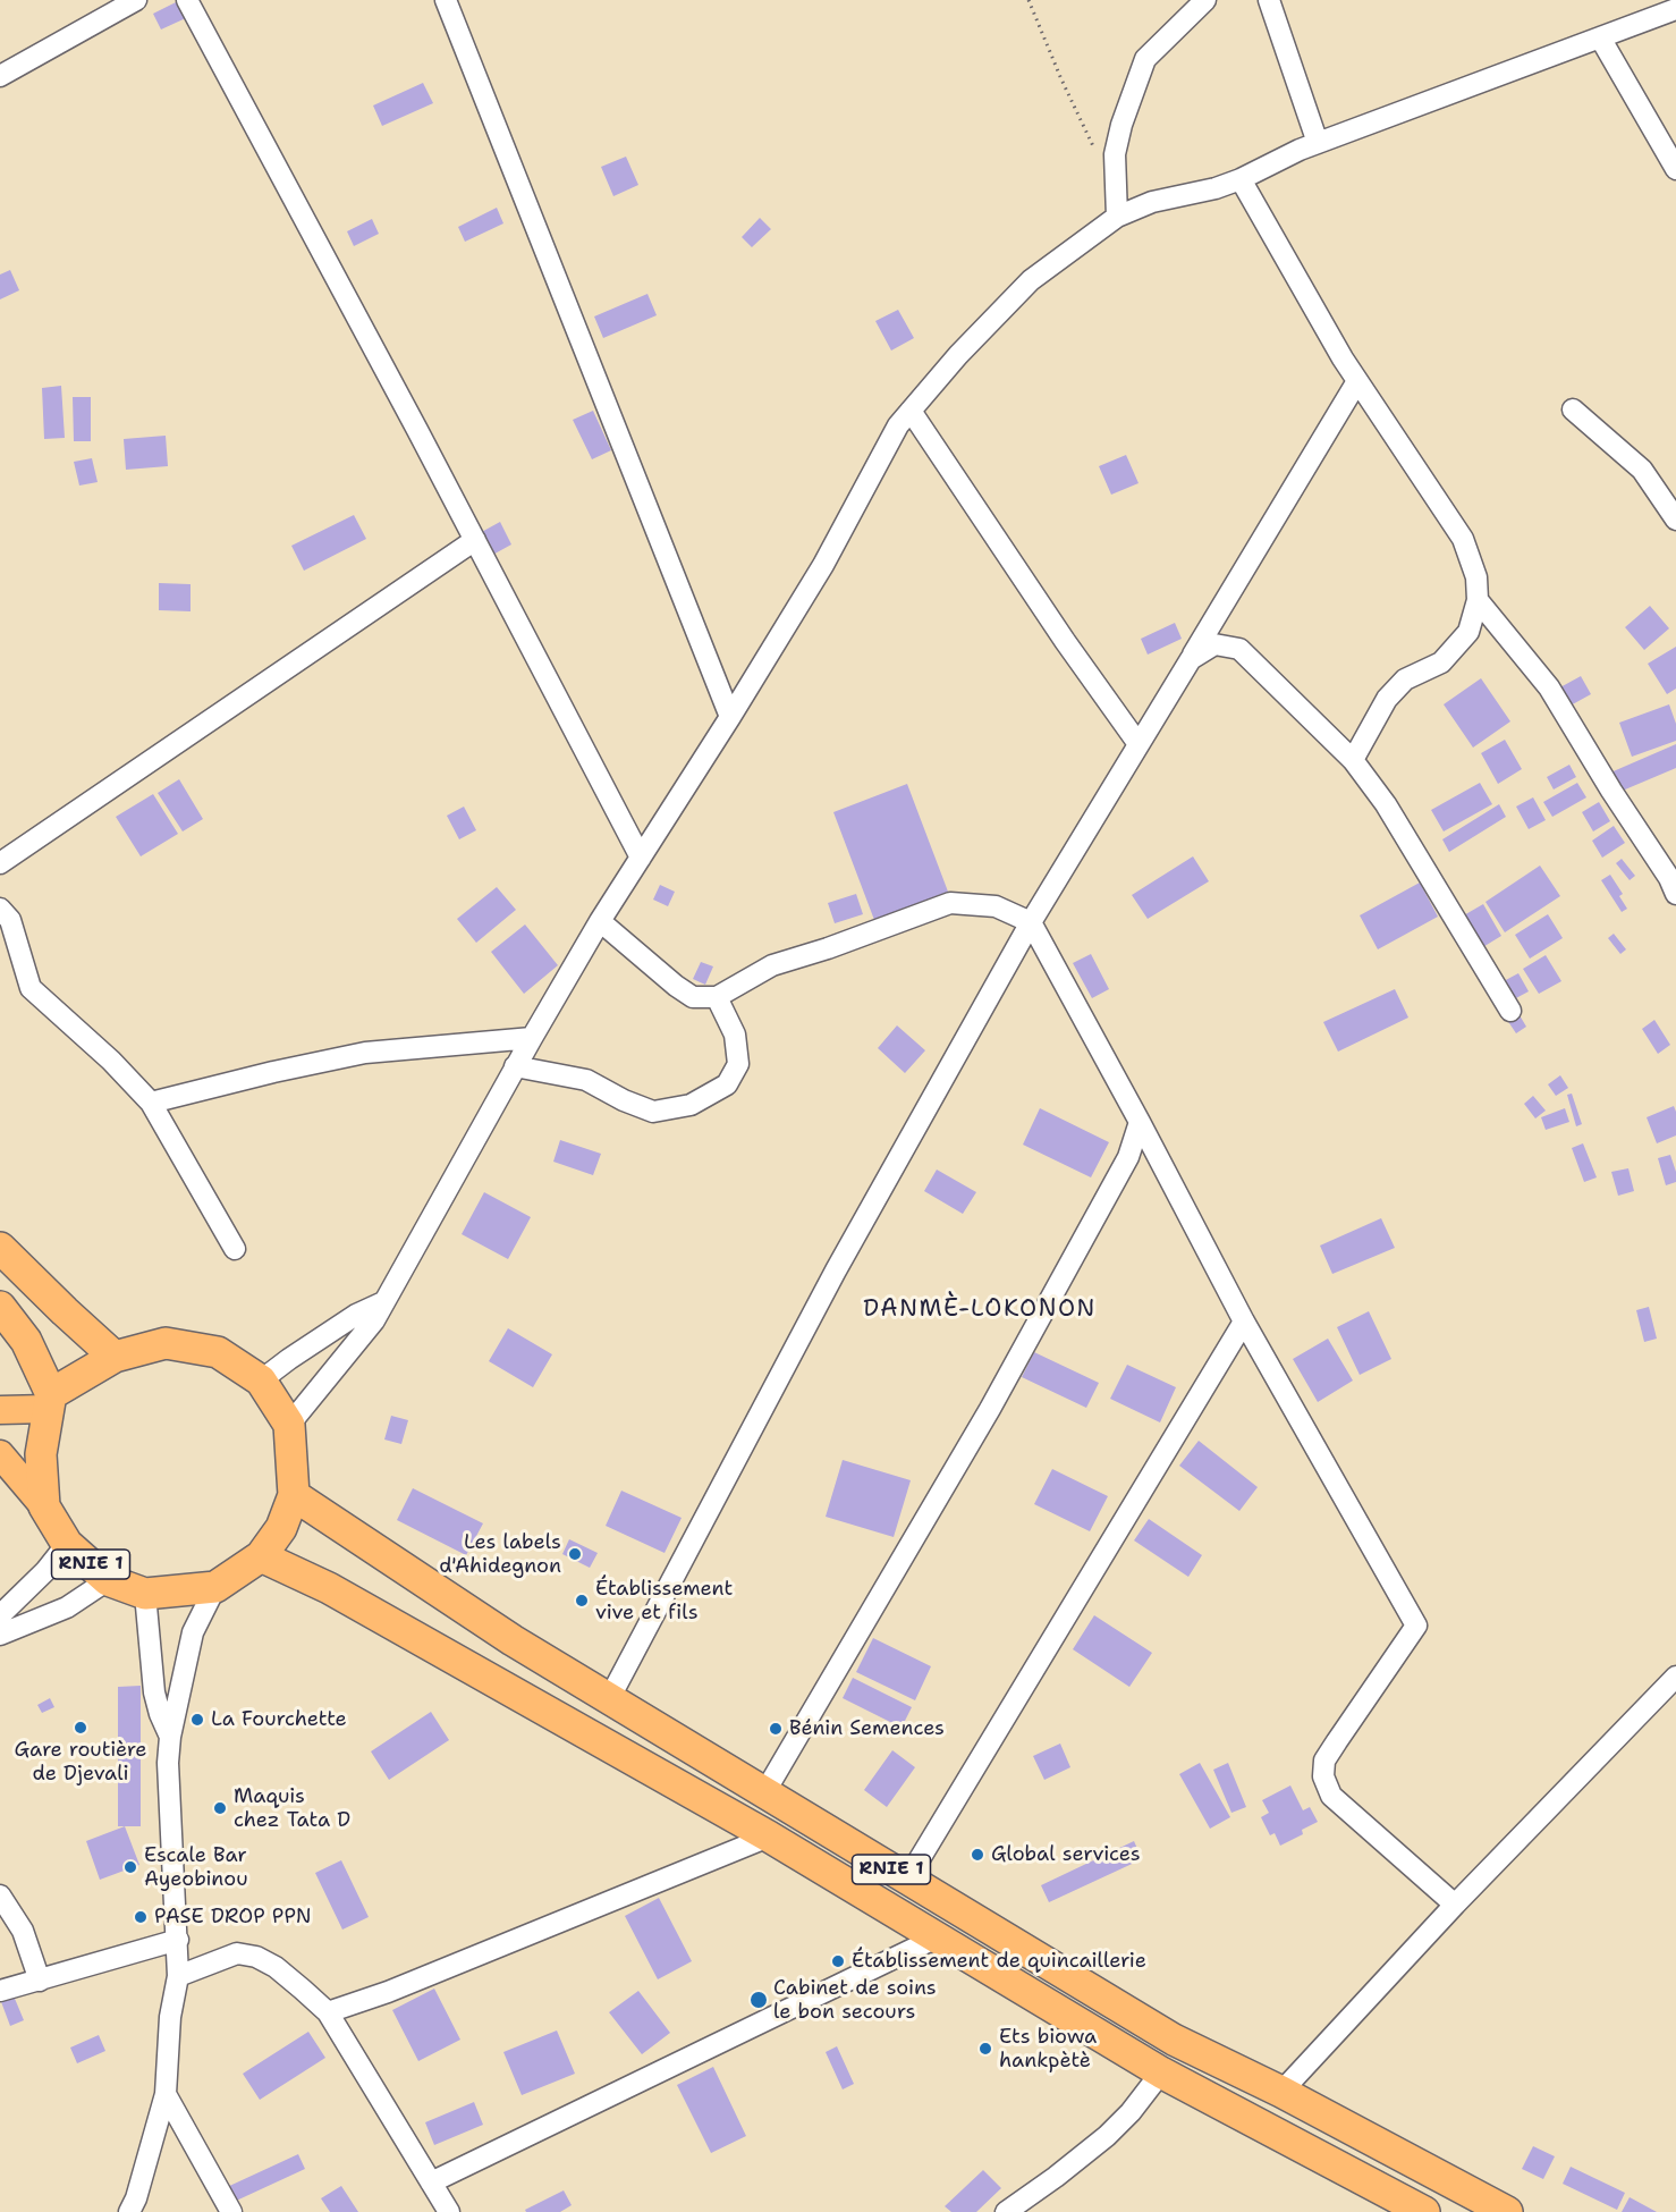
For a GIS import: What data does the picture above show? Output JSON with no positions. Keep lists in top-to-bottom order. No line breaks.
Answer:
{"streets":{"highway":["RNIE 1"]},"districts":["DANMÈ-LOKONON"],"places":["Les labels d'Ahidegnon","Établissement vive et fils","La Fourchette","Gare routière de Djevali","Bénin Semences","Maquis chez Tata D","Global services","Escale Bar Ayeobinou","PASE DROP PPN","Établissement de quincaillerie","Cabinet de soins le bon secours","Ets biowa hankpètè"]}
